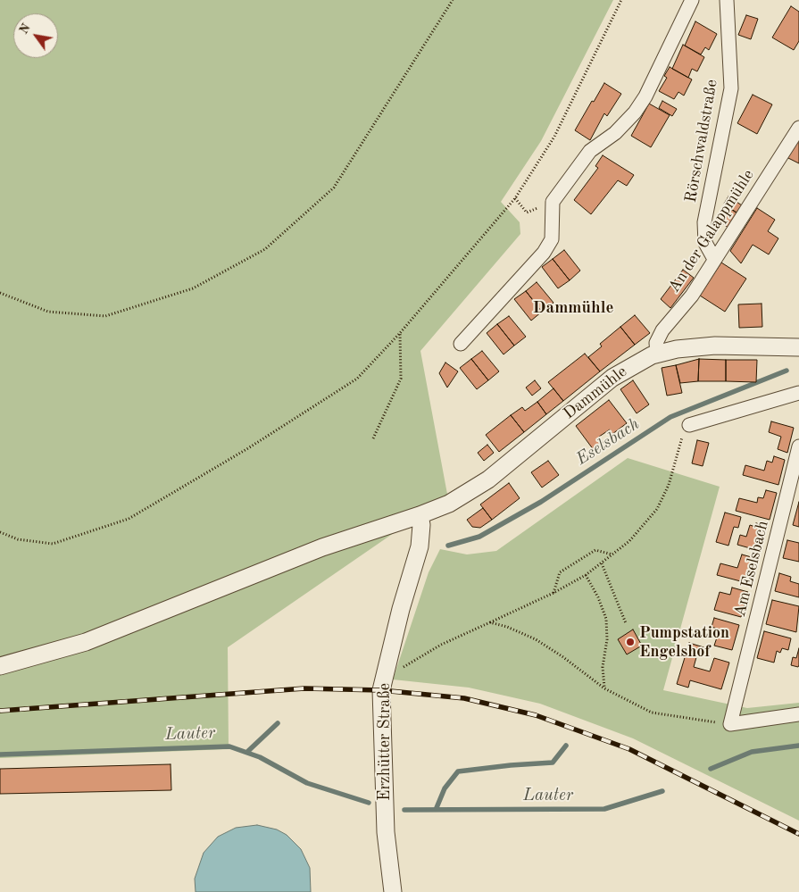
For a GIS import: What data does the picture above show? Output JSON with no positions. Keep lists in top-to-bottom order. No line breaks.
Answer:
{"streets":{"street":["Rörschwaldstraße","An der Galappmühle","Dammühle","Am Eselsbach","Erzhütter Straße"]},"crossings":[["Rörschwaldstraße","An der Galappmühle"],["An der Galappmühle","Dammühle"],["Dammühle","Erzhütter Straße"]],"districts":["Dammühle"],"water":["Eselsbach","Lauter"],"places":["Pumpstation Engelshof"],"north":"top left"}
